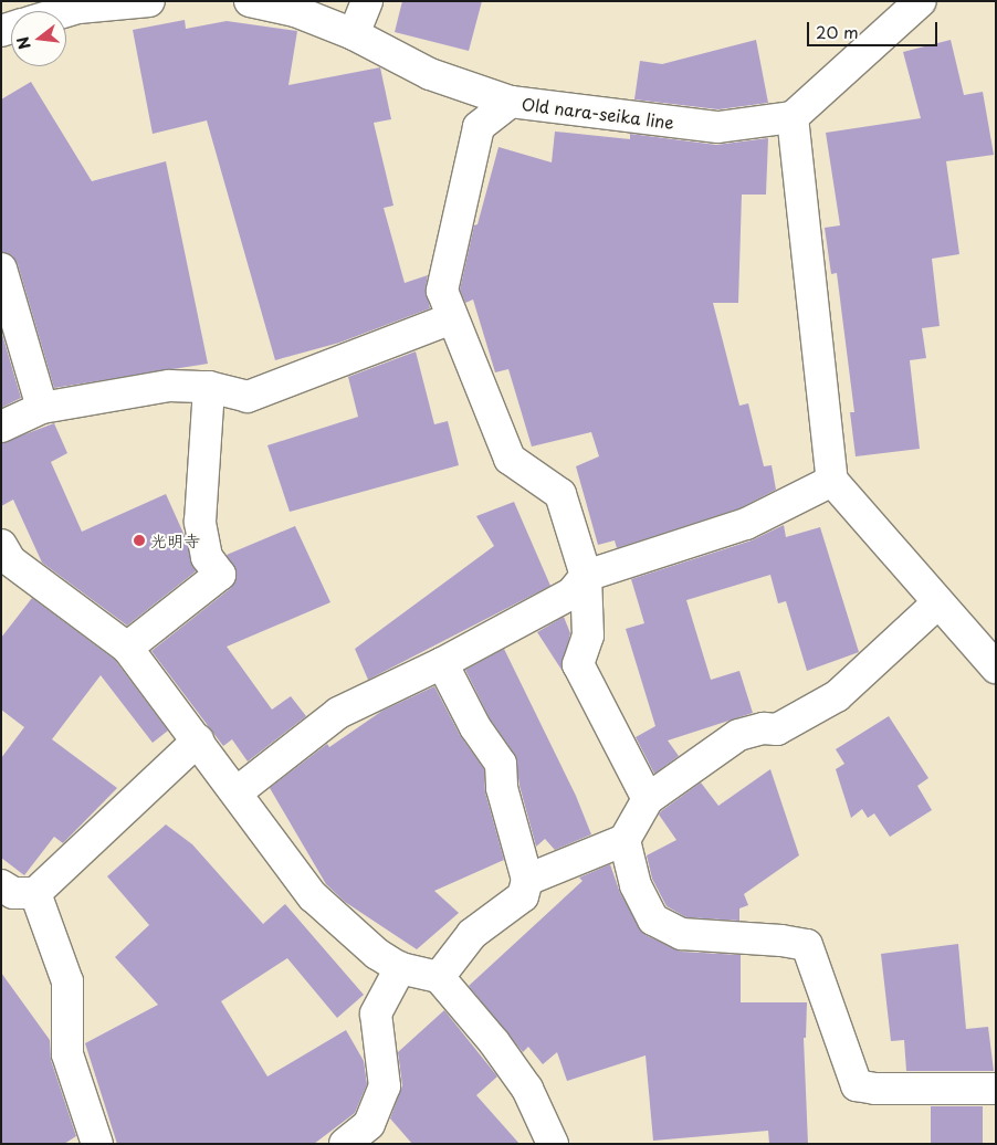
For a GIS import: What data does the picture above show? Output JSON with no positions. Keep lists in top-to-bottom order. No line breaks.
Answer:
{"streets":{"street":["Old nara-seika line"]},"places":["光明寺"],"scale_bar":"20 m","north":"left"}
